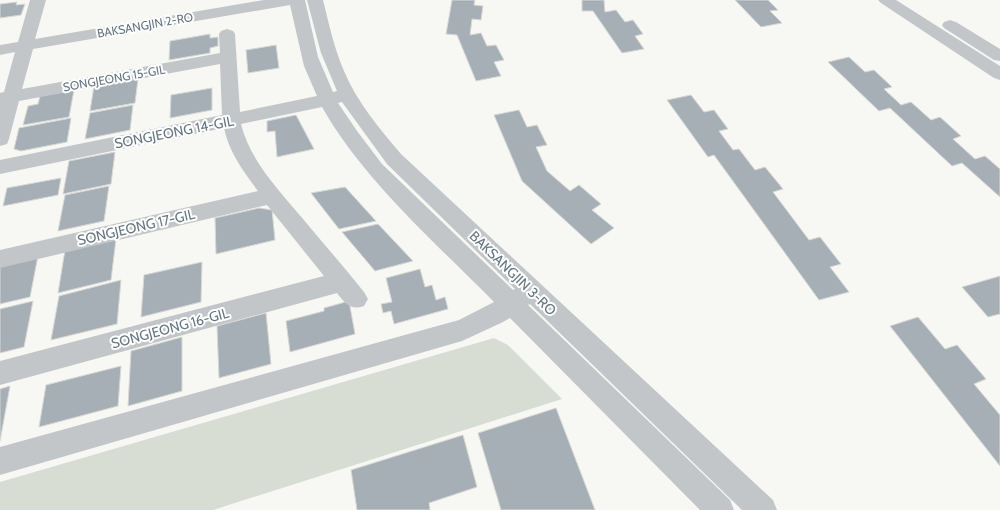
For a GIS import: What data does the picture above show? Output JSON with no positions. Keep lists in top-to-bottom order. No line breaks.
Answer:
{"streets":{"street":["BAKSANGJIN 2-RO","SONGJEONG 15-GIL","SONGJEONG 14-GIL","SONGJEONG 17-GIL","BAKSANGJIN 3-RO","SONGJEONG 16-GIL"]},"crossings":[["SONGJEONG 14-GIL","BAKSANGJIN 3-RO"]]}
